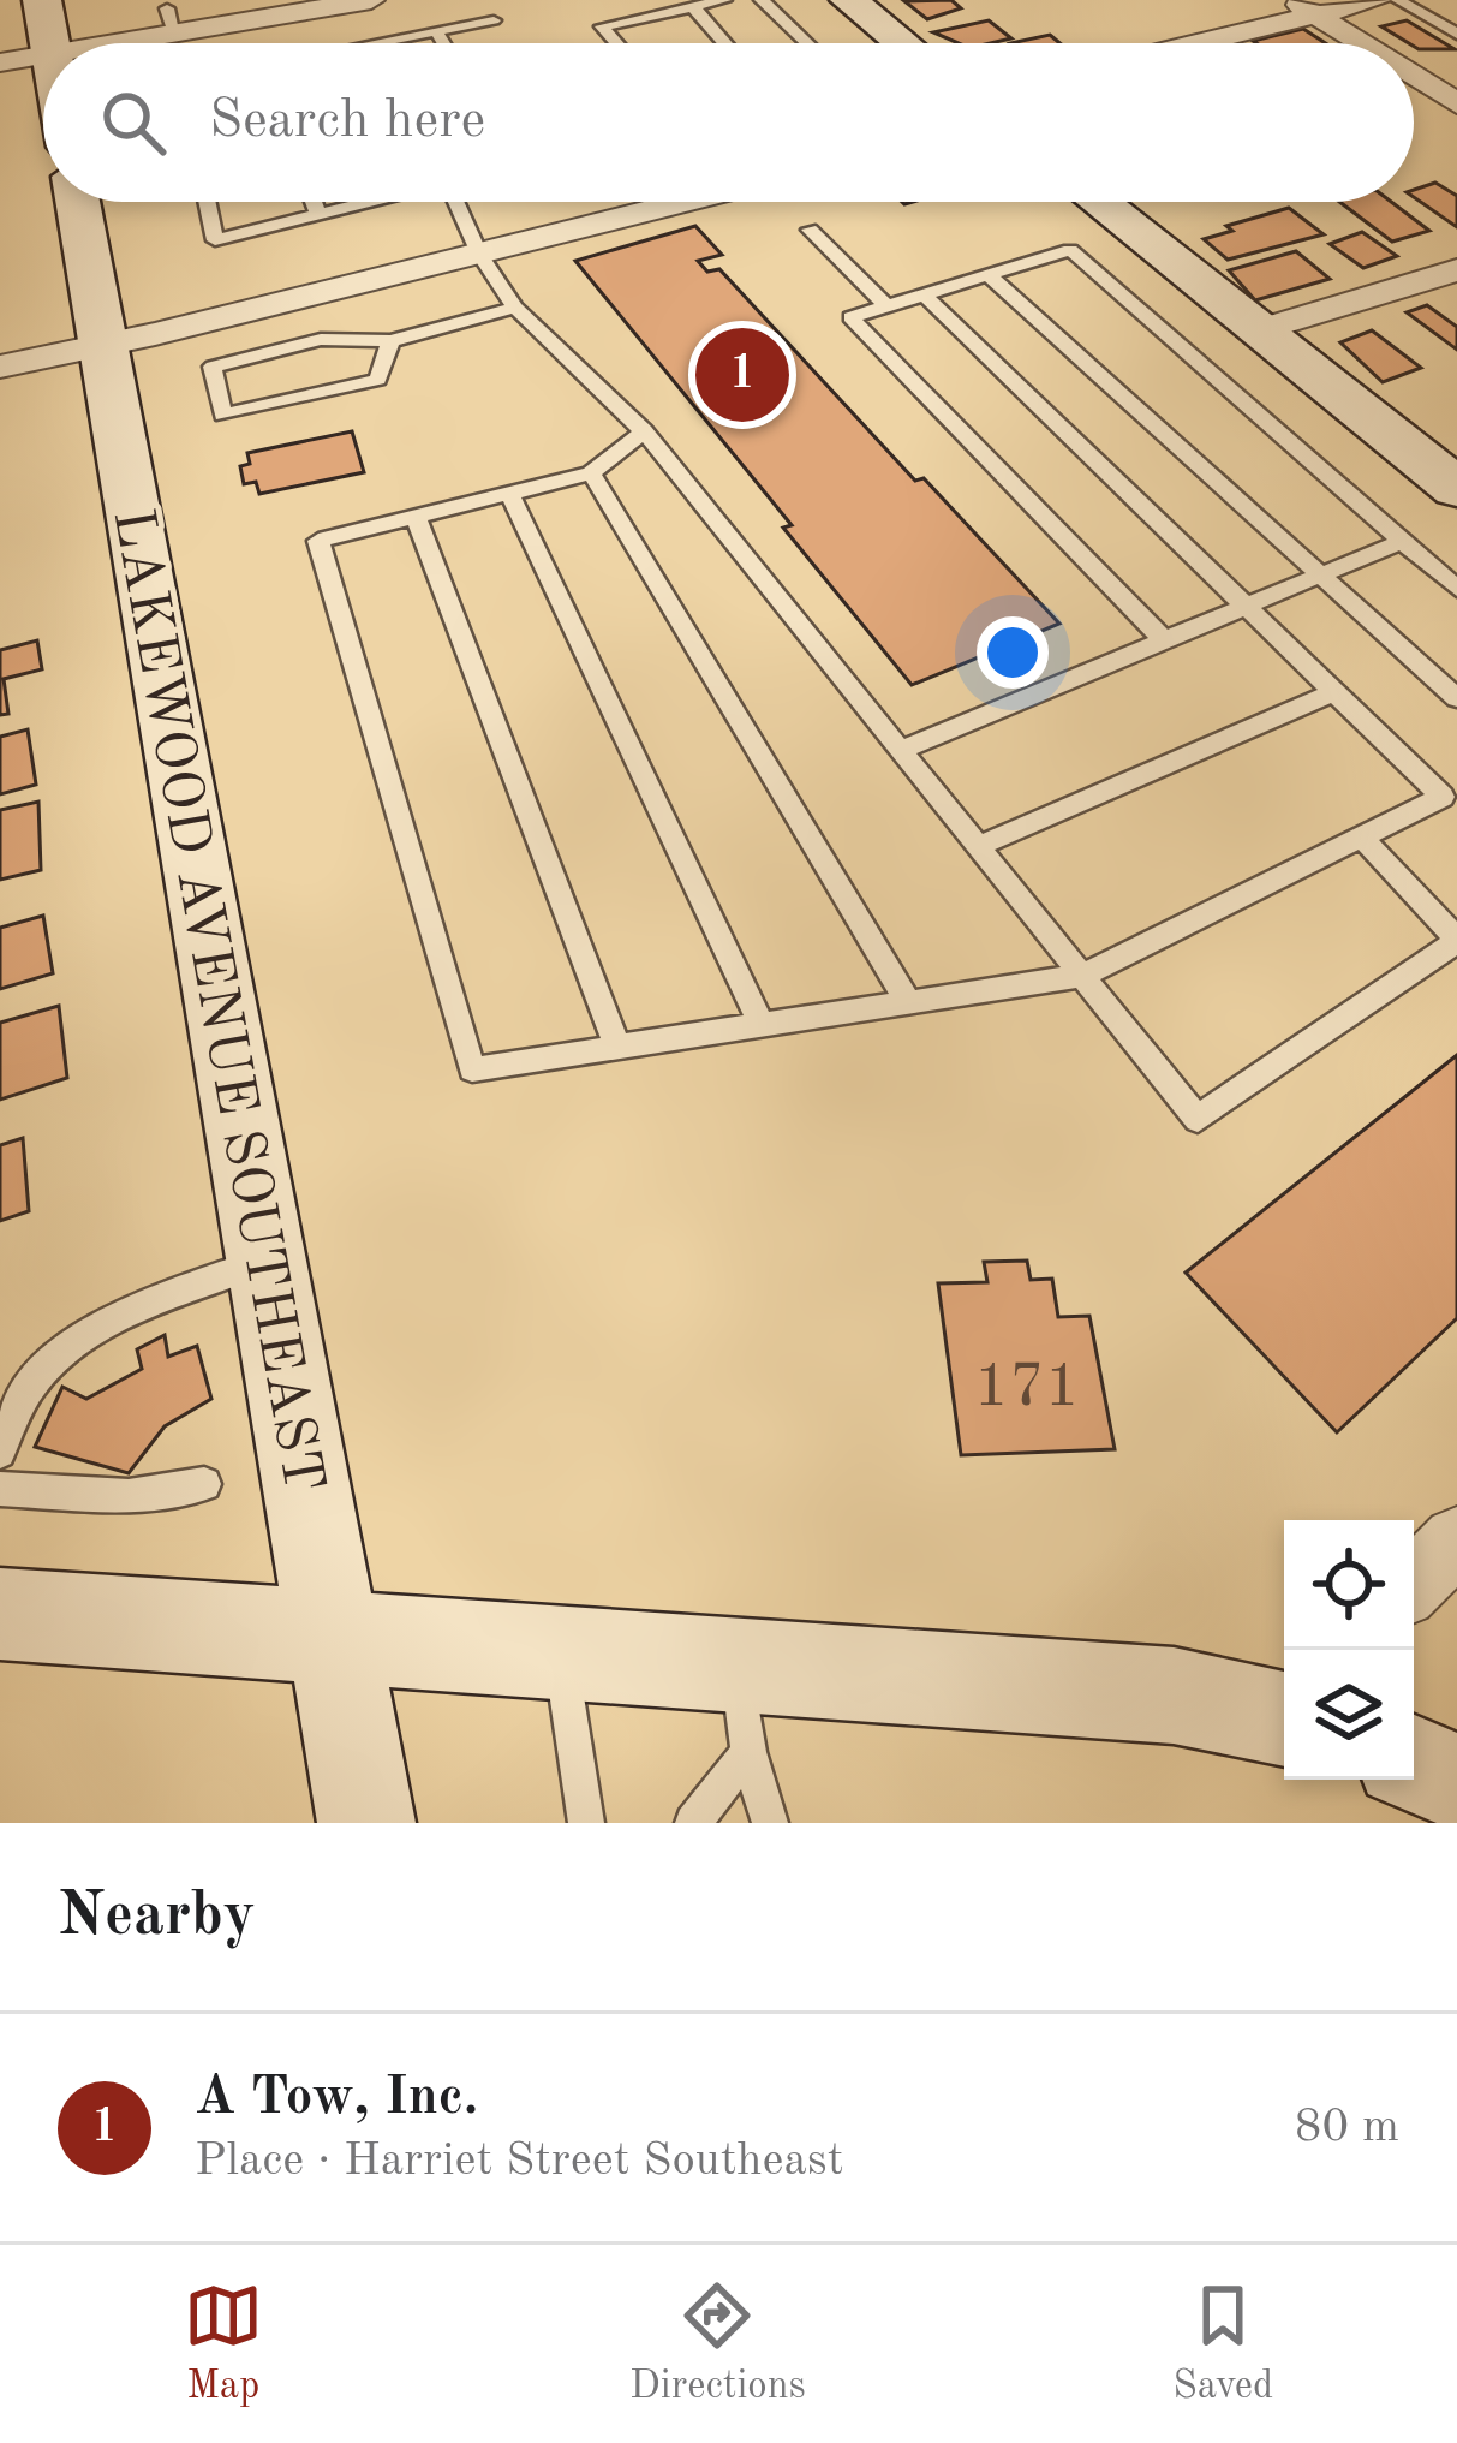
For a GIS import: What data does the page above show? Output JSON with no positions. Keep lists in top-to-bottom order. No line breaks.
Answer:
{"streets":{"street":["LAKEWOOD AVENUE SOUTHEAST"]},"house_numbers":["171"],"page":{"search":"Search here","pins":"1","heading":"Nearby","list":[{"mark":"1","name":"A Tow, Inc.","note":"Place · Harriet Street Southeast","value":"80 m"}],"nav":["Map","Directions","Saved"]}}
